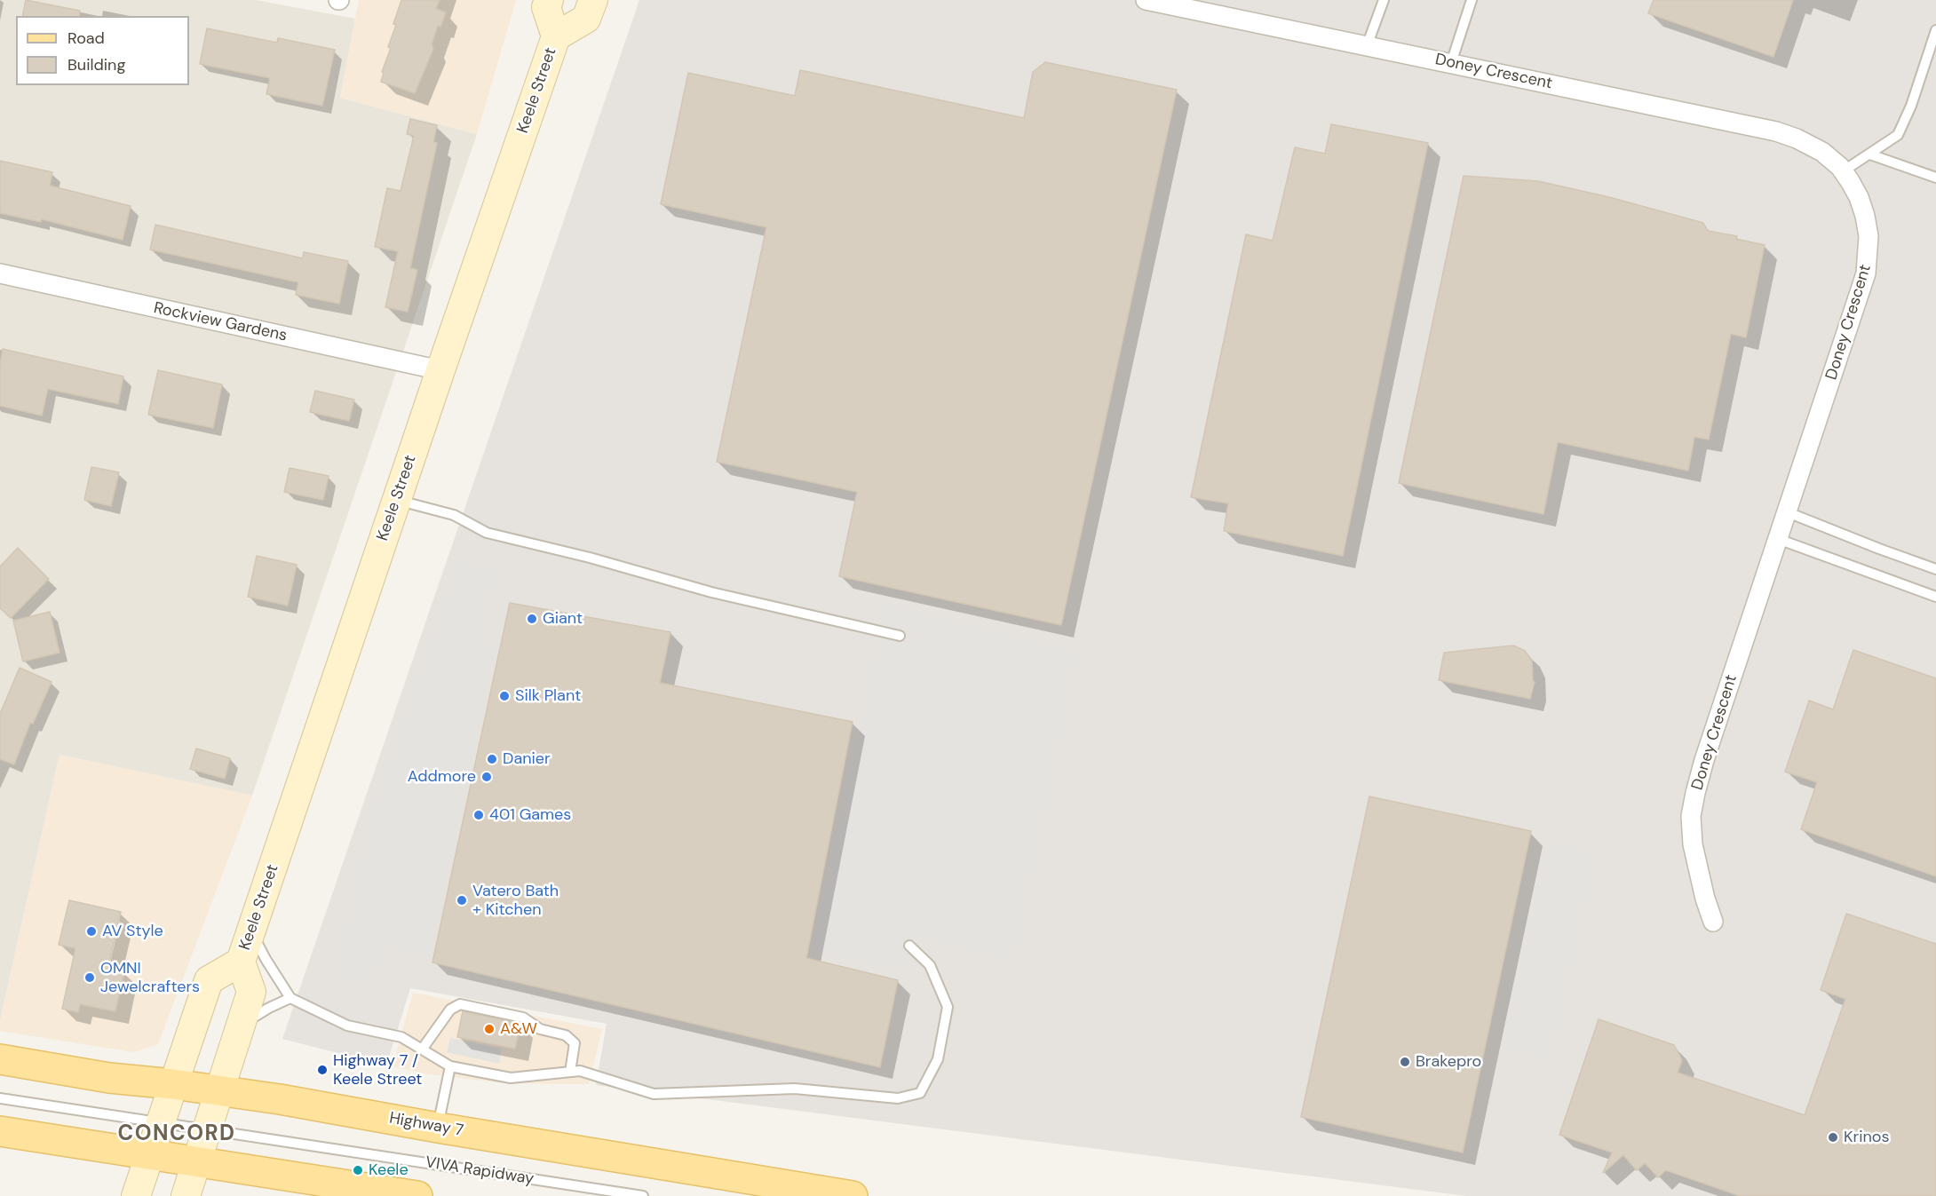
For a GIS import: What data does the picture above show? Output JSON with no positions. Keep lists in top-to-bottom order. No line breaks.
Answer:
{"streets":{"main road":["Keele Street","Highway 7"],"street":["Doney Crescent","Rockview Gardens"],"lane":["VIVA Rapidway"]},"crossings":[["Keele Street","Rockview Gardens"],["Keele Street","Highway 7"],["Keele Street","VIVA Rapidway"]],"districts":["CONCORD"],"places":["Giant","Silk Plant","Danier","Addmore","401 Games","Vatero Bath + Kitchen","AV Style","OMNI Jewelcrafters","A&W","Brakepro","Highway 7 / Keele Street","Krinos","Keele"],"legend":["Road","Building"]}
